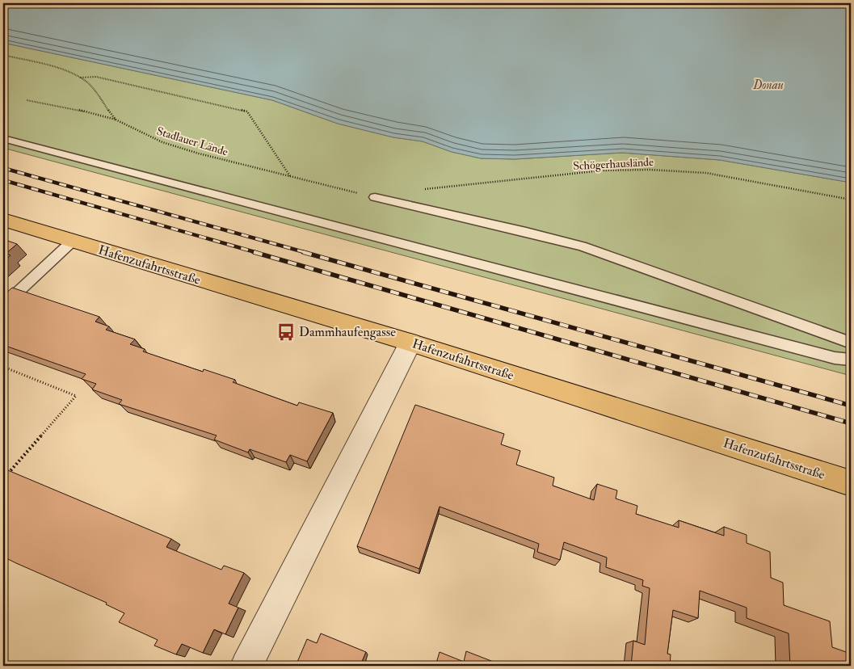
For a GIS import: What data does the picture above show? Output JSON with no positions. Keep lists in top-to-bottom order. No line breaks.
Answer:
{"streets":{"main road":["Hafenzufahrtsstraße"],"path":["Stadlauer Lände","Schögerhauslände"]},"water":["Donau"],"places":{"bus stop":["Dammhaufengasse"]}}
